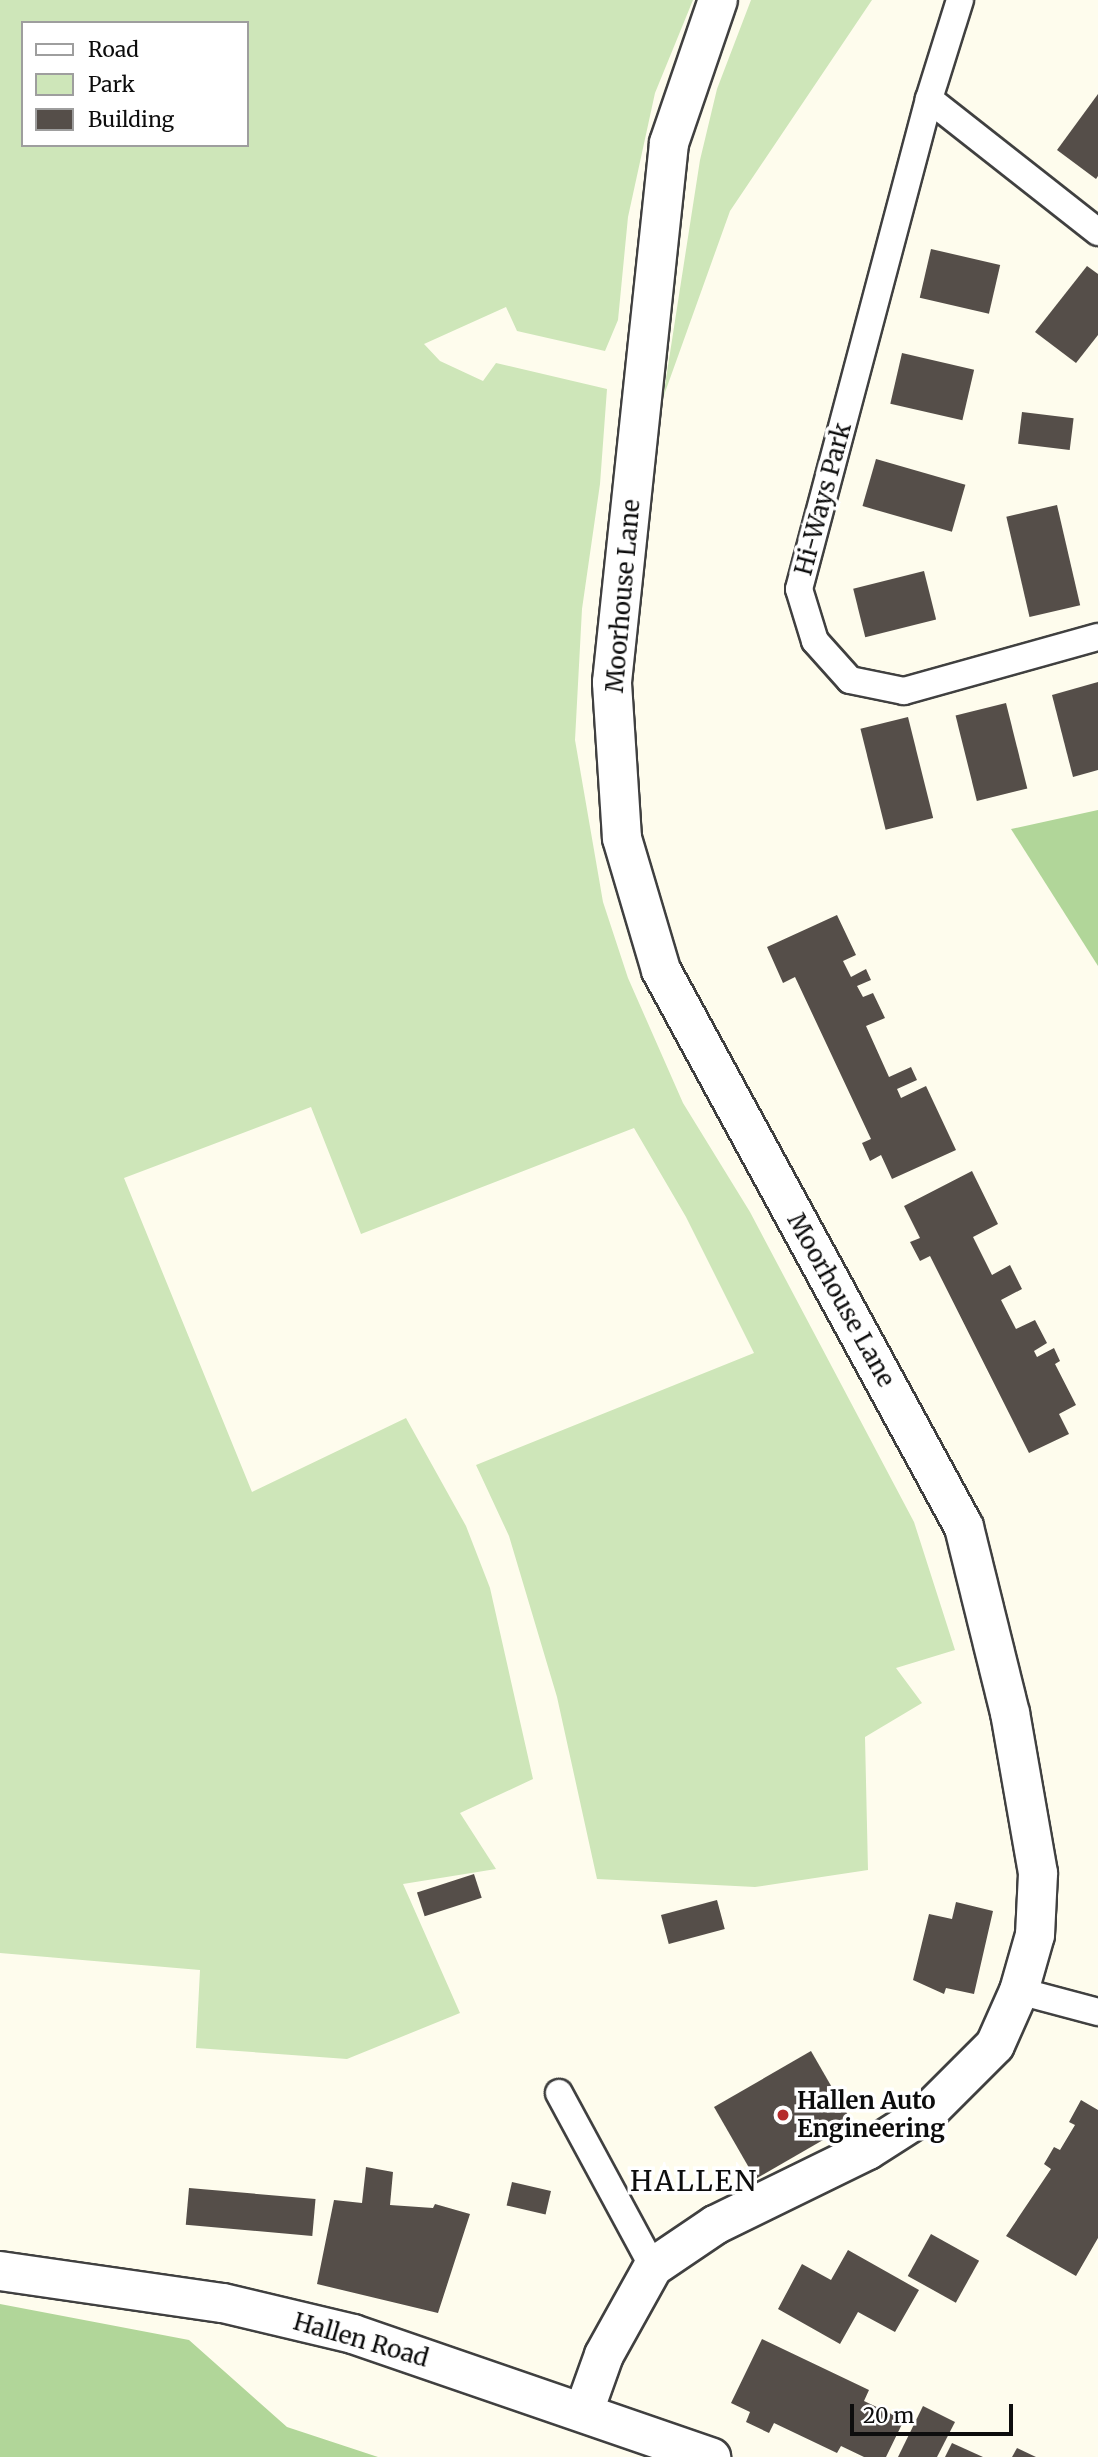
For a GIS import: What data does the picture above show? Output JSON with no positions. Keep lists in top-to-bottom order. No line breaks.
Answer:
{"streets":{"street":["Moorhouse Lane","Hallen Road"],"lane":["Hi-Ways Park"]},"crossings":[["Moorhouse Lane","Hallen Road"]],"districts":["HALLEN"],"places":["Hallen Auto Engineering"],"legend":["Road","Park","Building"],"scale_bar":"20 m"}
